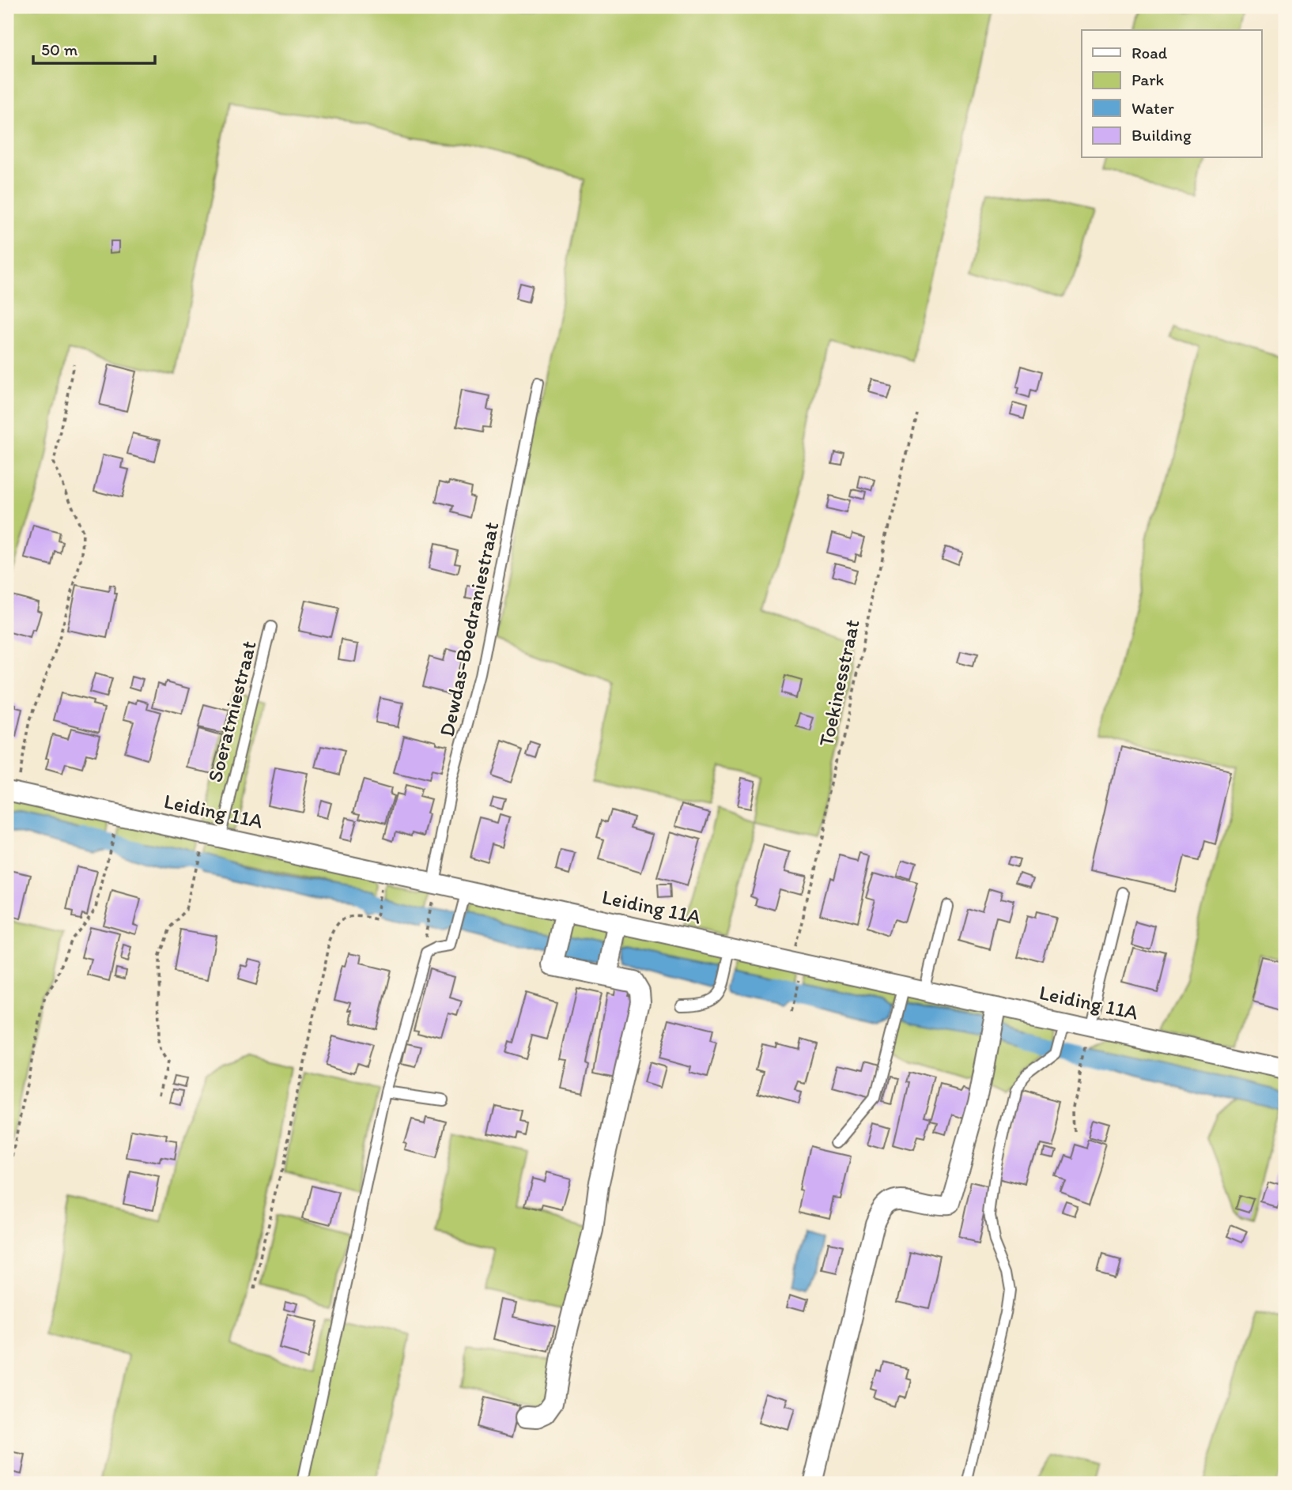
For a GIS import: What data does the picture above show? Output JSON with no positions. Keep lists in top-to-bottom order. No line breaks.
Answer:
{"streets":{"street":["Leiding 11A"],"lane":["Dewdas-Boedraniestraat","Soeratmiestraat"],"path":["Toekinesstraat"]},"crossings":[["Dewdas-Boedraniestraat","Leiding 11A"],["Toekinesstraat","Leiding 11A"],["Soeratmiestraat","Leiding 11A"]],"legend":["Road","Park","Water","Building"],"scale_bar":"50 m"}
